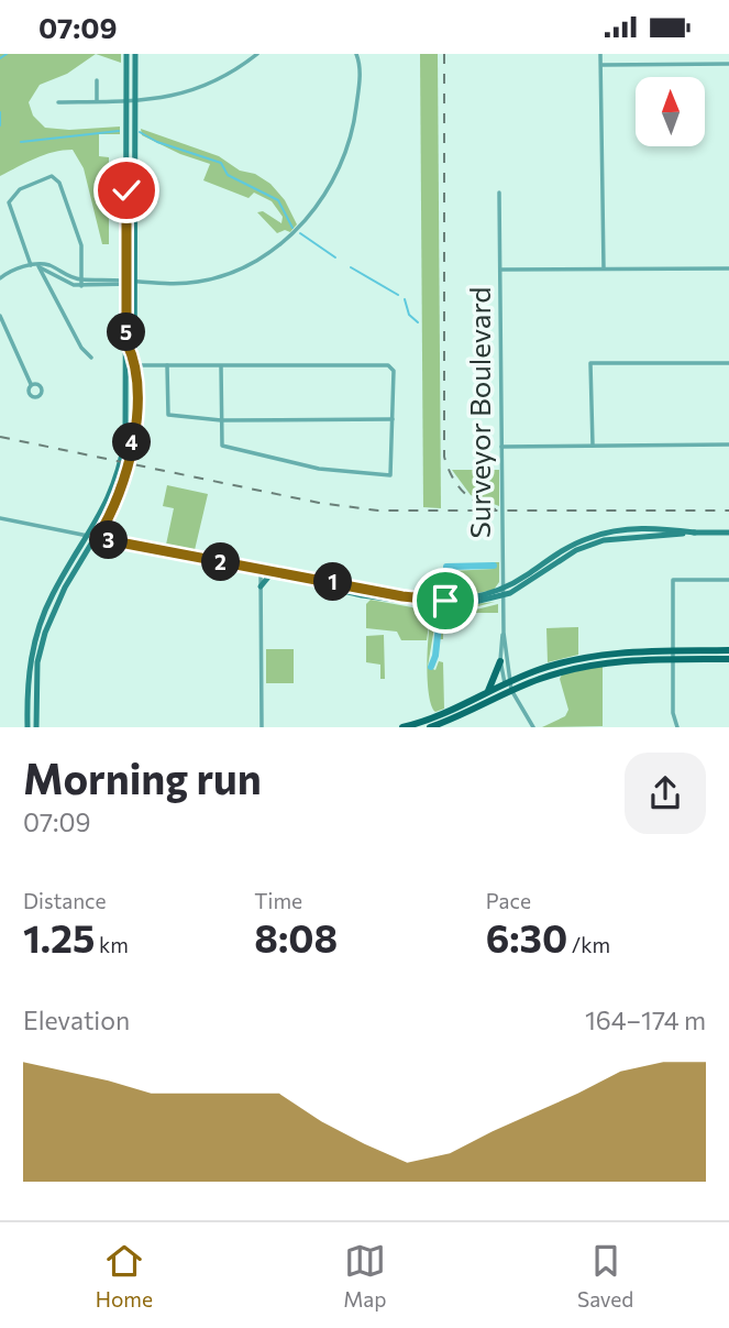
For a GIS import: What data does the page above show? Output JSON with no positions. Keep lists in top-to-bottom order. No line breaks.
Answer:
{"streets":{"street":["Surveyor Boulevard"]},"north":"top","page":{"status":"07:09","pins":["5","4","3","2","1"],"heading":["Morning run","07:09"],"stats":[["Distance","1.25 km"],["Time","8:08"],["Pace","6:30 /km"]],"chart":["Elevation","164–174 m"],"tabs":["Home","Map","Saved"]}}
